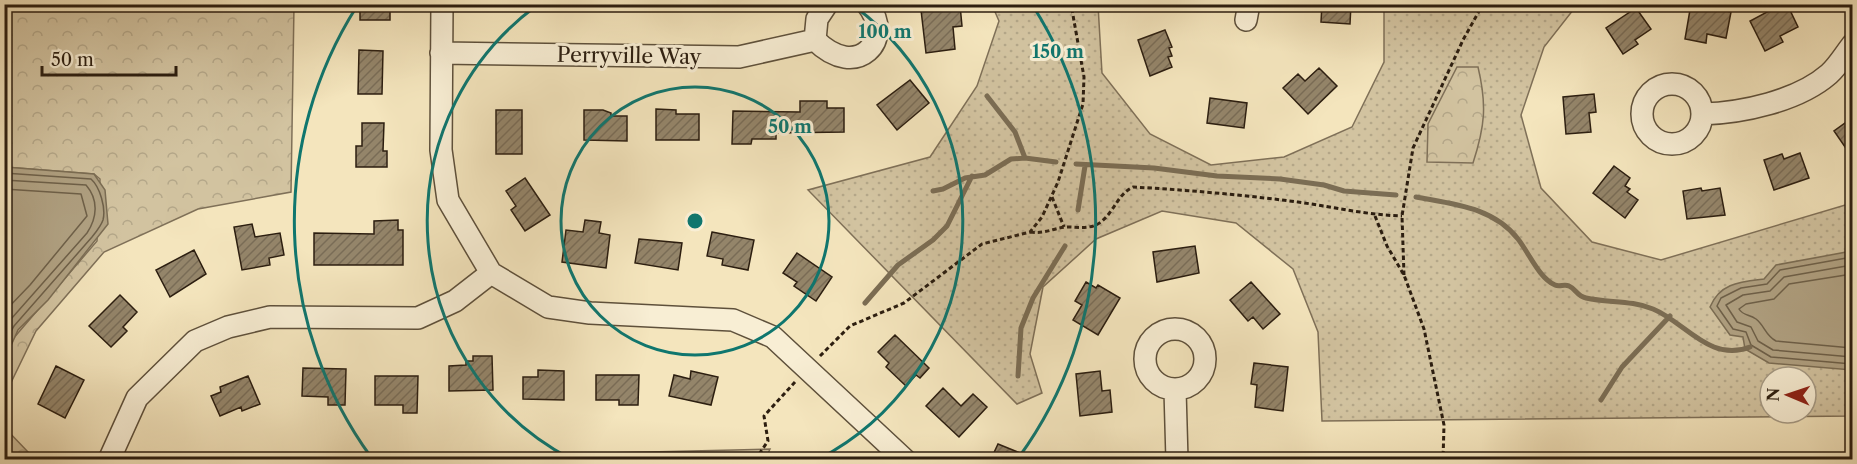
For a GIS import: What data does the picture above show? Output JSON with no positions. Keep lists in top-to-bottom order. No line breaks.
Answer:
{"streets":{"street":["Perryville Way"]},"scale_bar":"50 m","north":"left","rings":["100 m","150 m","50 m"]}
